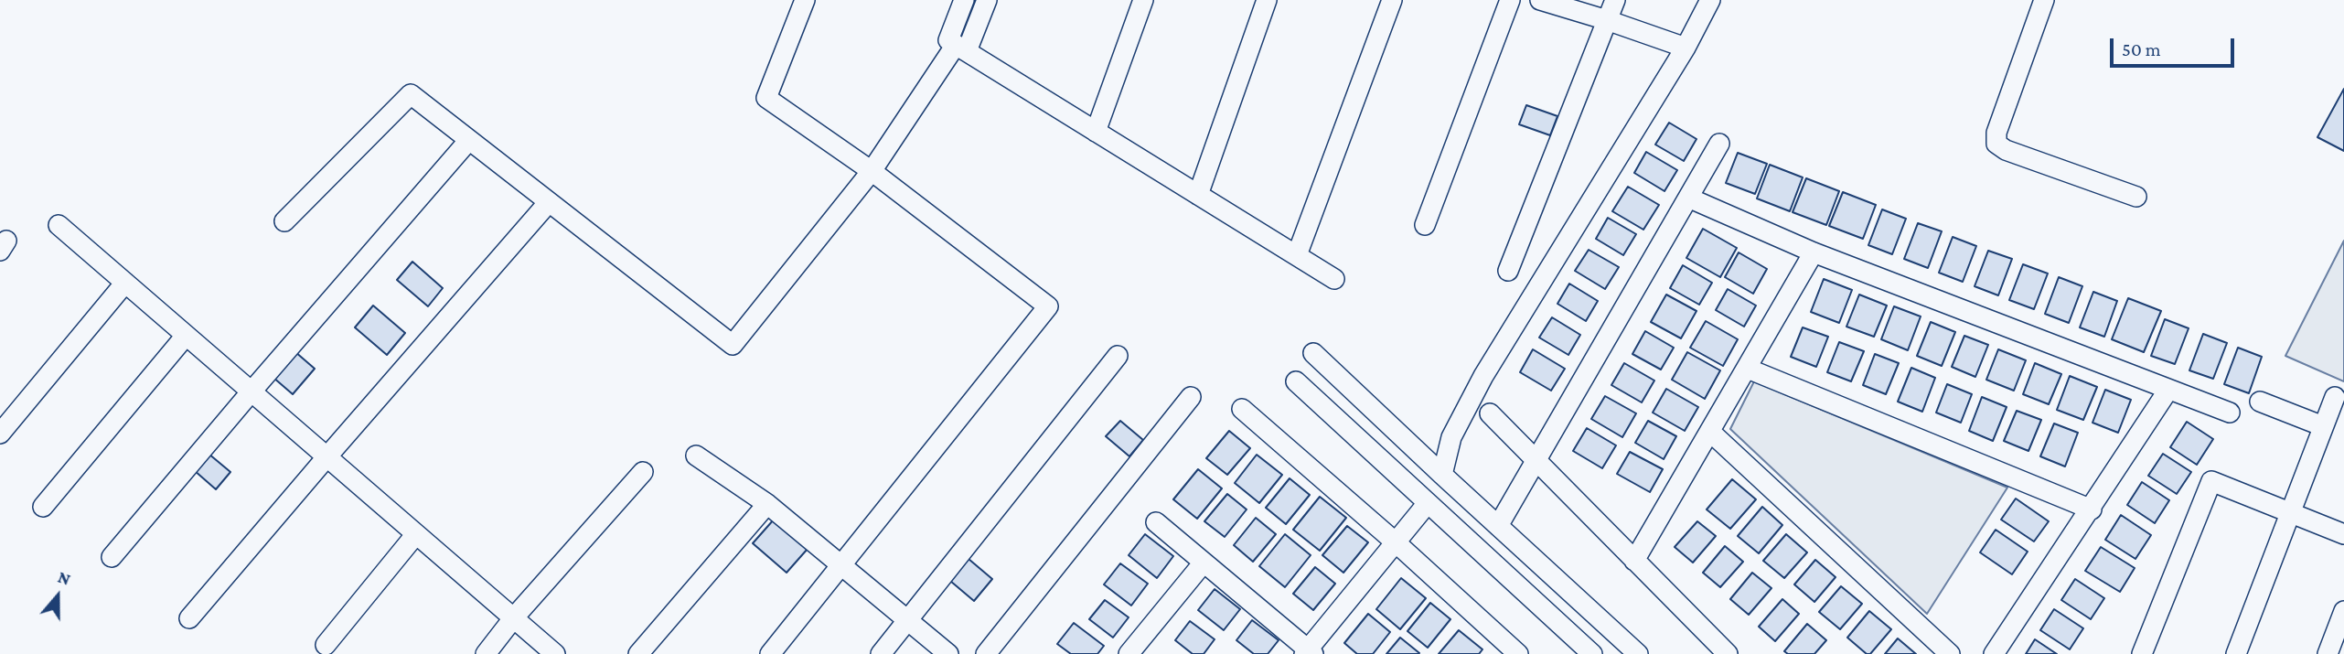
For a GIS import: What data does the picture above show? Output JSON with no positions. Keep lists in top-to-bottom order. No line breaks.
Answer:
{"scale_bar":"50 m","north":"top"}
